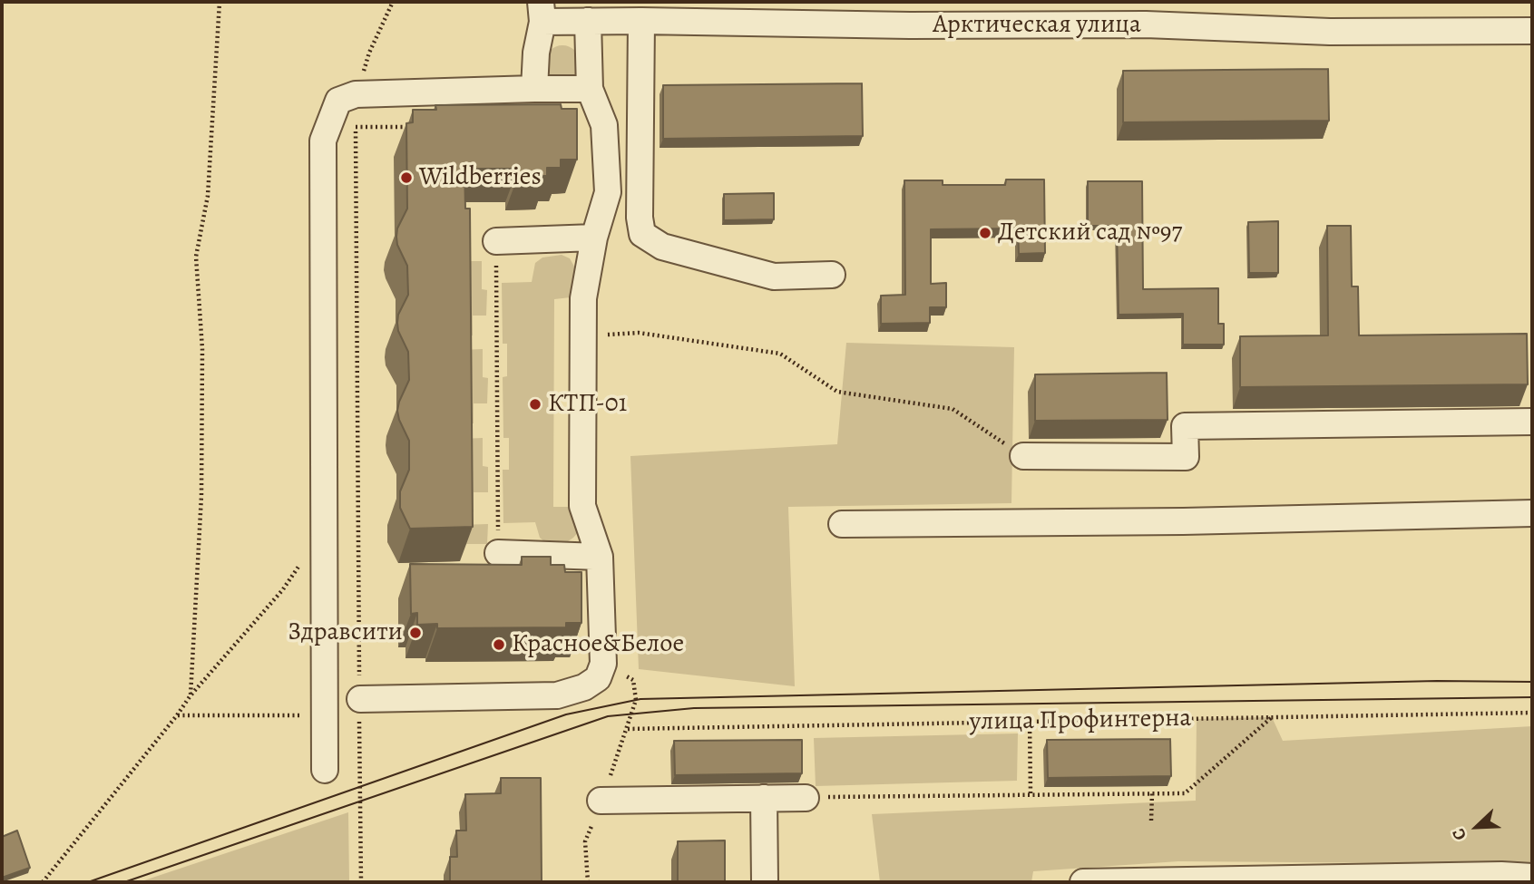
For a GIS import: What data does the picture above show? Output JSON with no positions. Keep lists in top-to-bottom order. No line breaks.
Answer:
{"streets":{"street":["Арктическая улица"],"path":["улица Профинтерна"]},"places":["Wildberries","Детский сад №97","КТП-01","Здравсити","Красное&Белое"],"north":"bottom left"}
